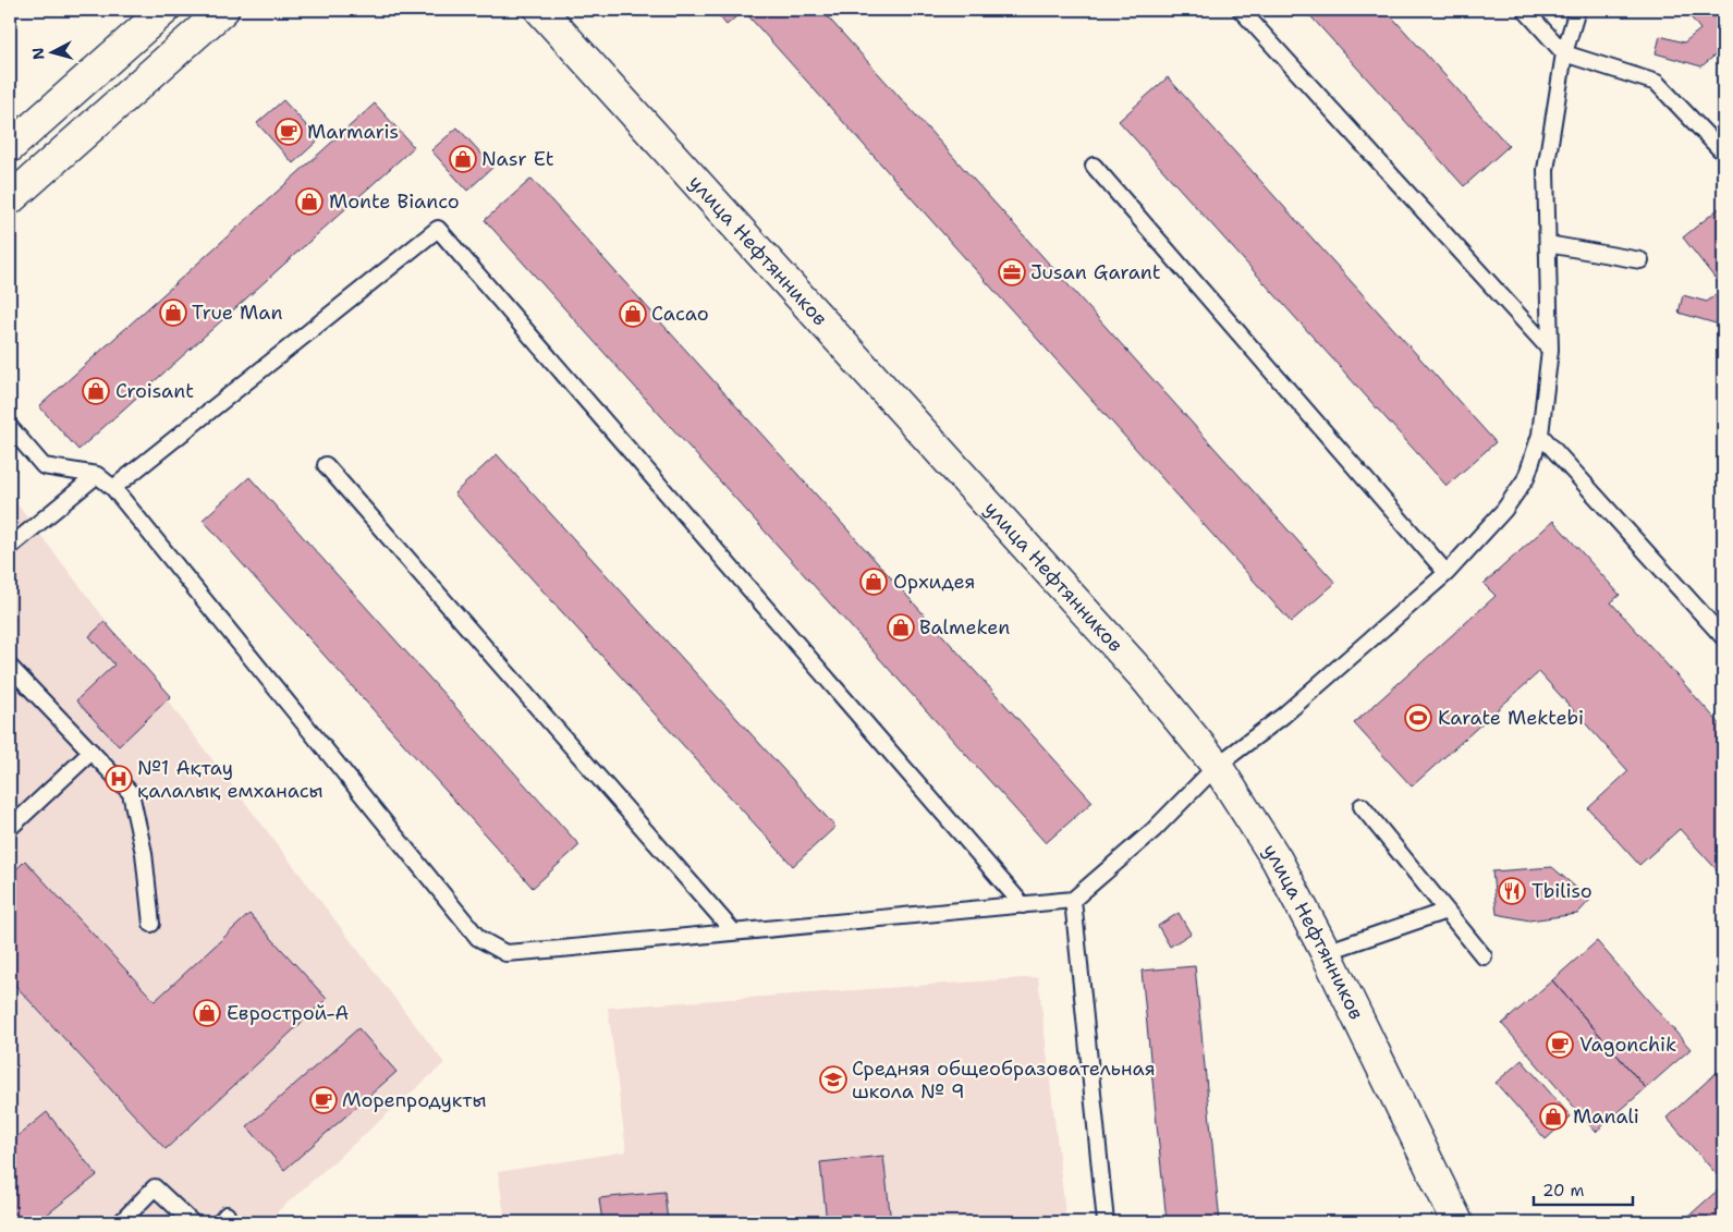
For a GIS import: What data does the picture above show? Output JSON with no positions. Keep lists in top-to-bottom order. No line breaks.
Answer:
{"streets":{"street":["улица Нефтянников"]},"places":{"cafe":["Marmaris","Vagonchik","Морепродукты"],"shop":["Nasr Et","Monte Bianco","True Man","Cacao","Croisant","Орхидея","Balmeken","Еврострой-А","Manali"],"office":["Jusan Garant"],"sports":["Karate Mektebi"],"hospital":["№1 Ақтау қалалық емханасы"],"restaurant":["Tbiliso"],"school or university":["Средняя общеобразовательная школа № 9"]},"scale_bar":"20 m","north":"left"}
